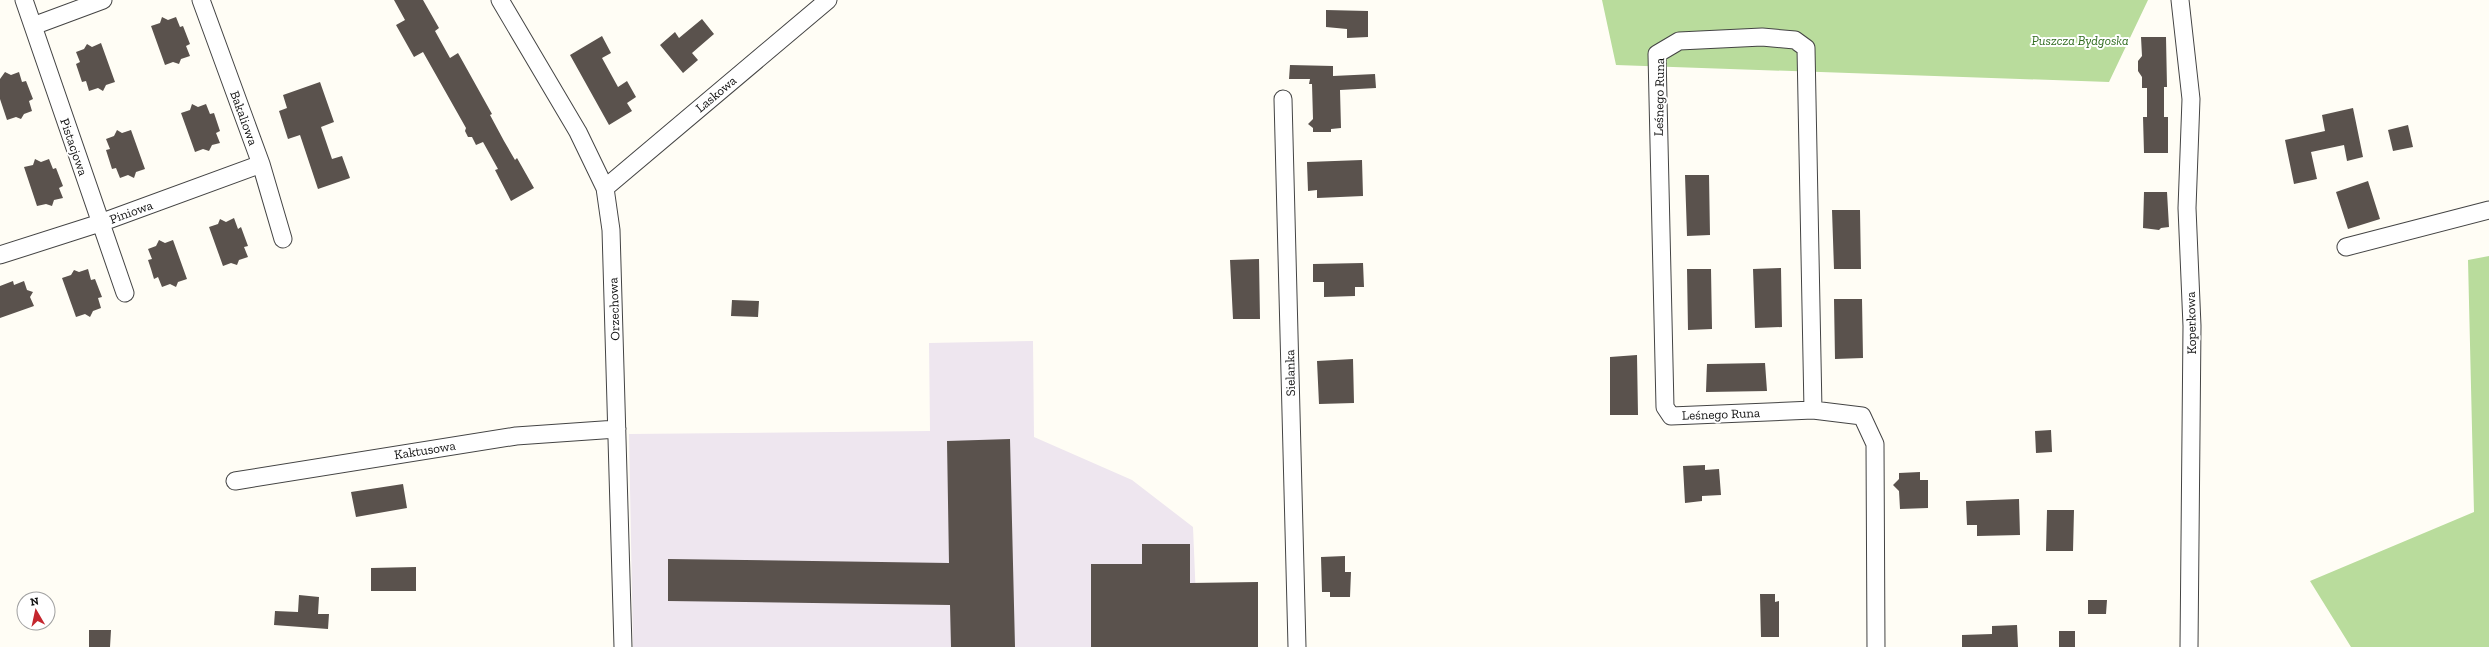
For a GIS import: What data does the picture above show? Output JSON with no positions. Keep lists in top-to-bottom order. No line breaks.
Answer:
{"streets":{"street":["Laskowa","Leśnego Runa","Bakaliowa","Pistacjowa","Piniowa","Orzechowa","Koperkowa","Sielanka","Kaktusowa"]},"crossings":[["Laskowa","Orzechowa"],["Bakaliowa","Piniowa"],["Pistacjowa","Piniowa"],["Orzechowa","Kaktusowa"]],"parks":["Puszcza Bydgoska"],"north":"top"}
